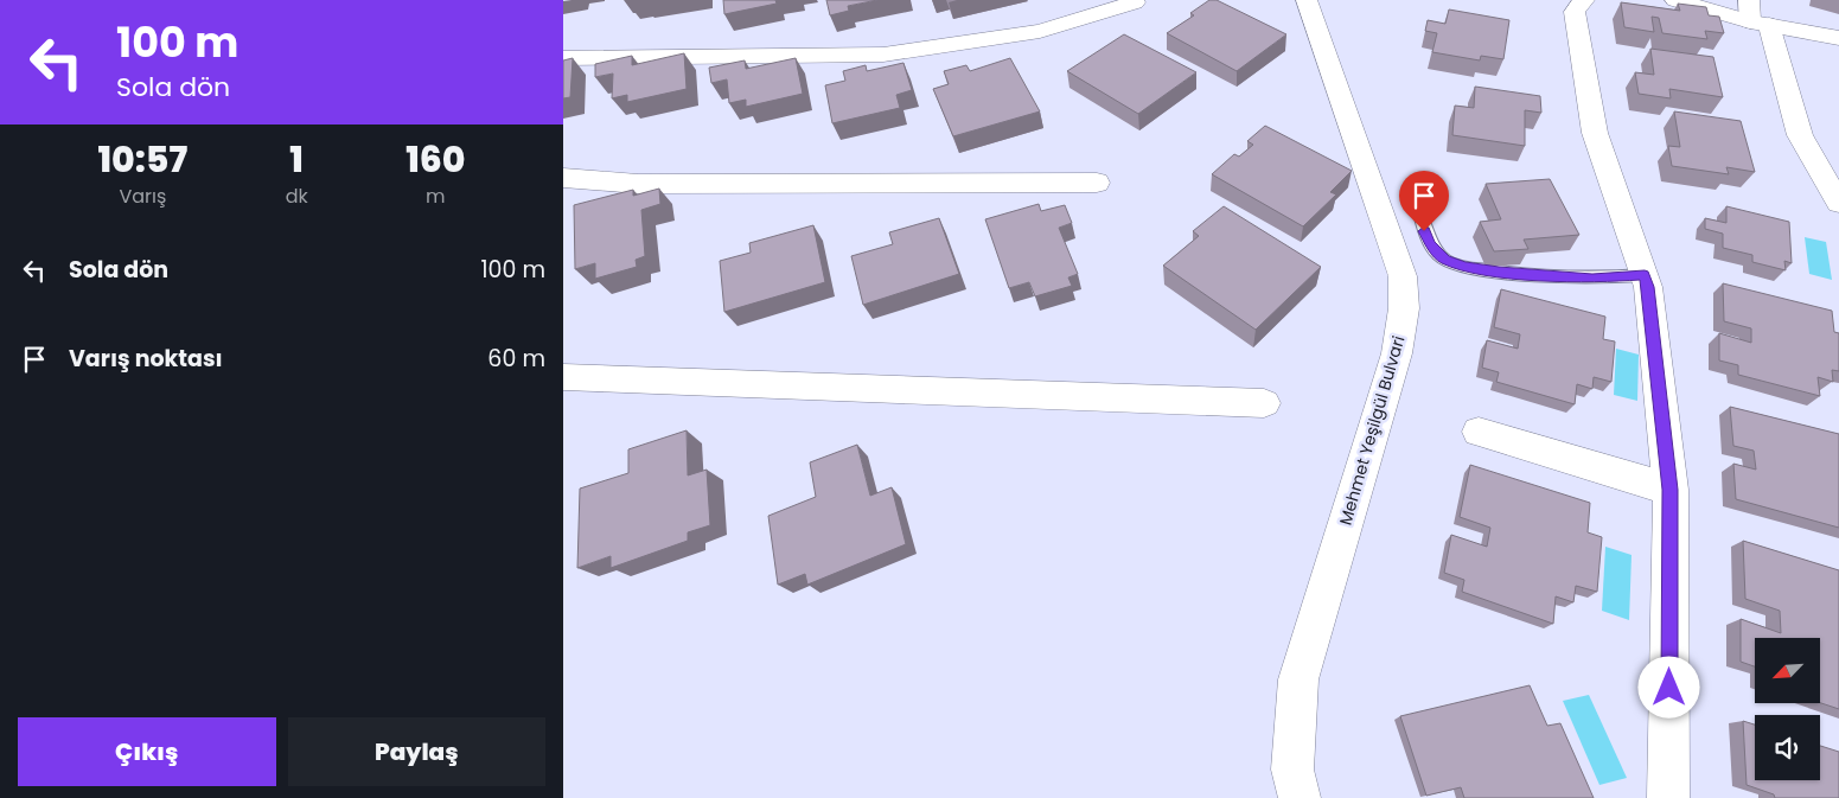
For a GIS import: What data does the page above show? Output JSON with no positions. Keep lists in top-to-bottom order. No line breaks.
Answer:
{"streets":{"street":["Mehmet Yeşilgül Bulvari"]},"north":"bottom left","page":{"turn":["100 m","Sola dön"],"eta":["10:57","Varış","1","dk","160","m"],"list":[{"name":"Sola dön","value":"100 m"},{"name":"Varış noktası","value":"60 m"}],"buttons":["Çıkış","Paylaş"]}}
